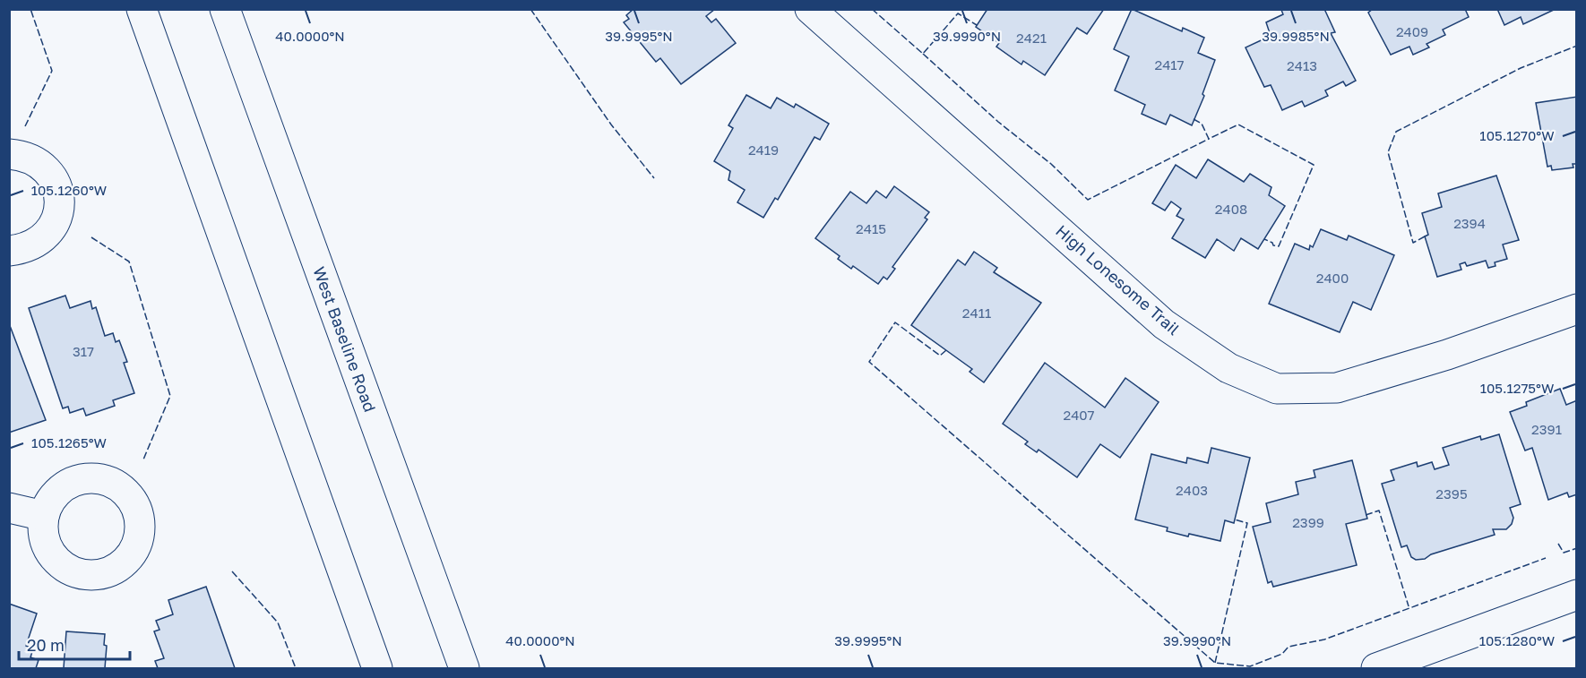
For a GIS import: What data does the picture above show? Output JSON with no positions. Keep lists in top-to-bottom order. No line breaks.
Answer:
{"streets":{"main road":["High Lonesome Trail","West Baseline Road"]},"house_numbers":["2409","2421","2417","2413","2419","2408","2394","2415","2400","2411","317","2407","2391","2403","2395","2399"],"scale_bar":"20 m","coordinates":["40.0000°N","39.9995°N","39.9990°N","39.9985°N","105.1270°W","105.1260°W","105.1275°W","105.1265°W","105.1280°W"]}
